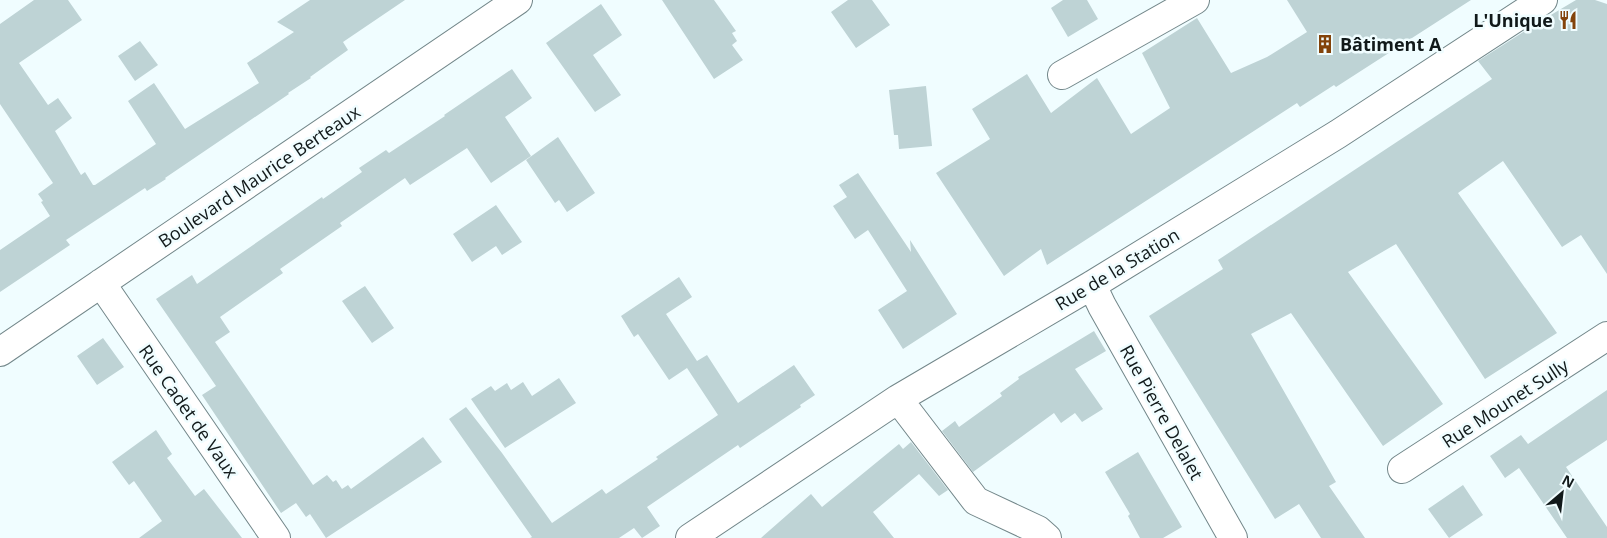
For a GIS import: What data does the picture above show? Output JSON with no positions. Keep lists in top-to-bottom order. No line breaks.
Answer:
{"streets":{"street":["Boulevard Maurice Berteaux","Rue de la Station","Rue Mounet Sully","Rue Cadet de Vaux","Rue Pierre Delalet"]},"crossings":[["Boulevard Maurice Berteaux","Rue Cadet de Vaux"],["Rue de la Station","Rue Pierre Delalet"]],"places":{"restaurant":["L'Unique"],"building":["Bâtiment A"]},"north":"top right"}
